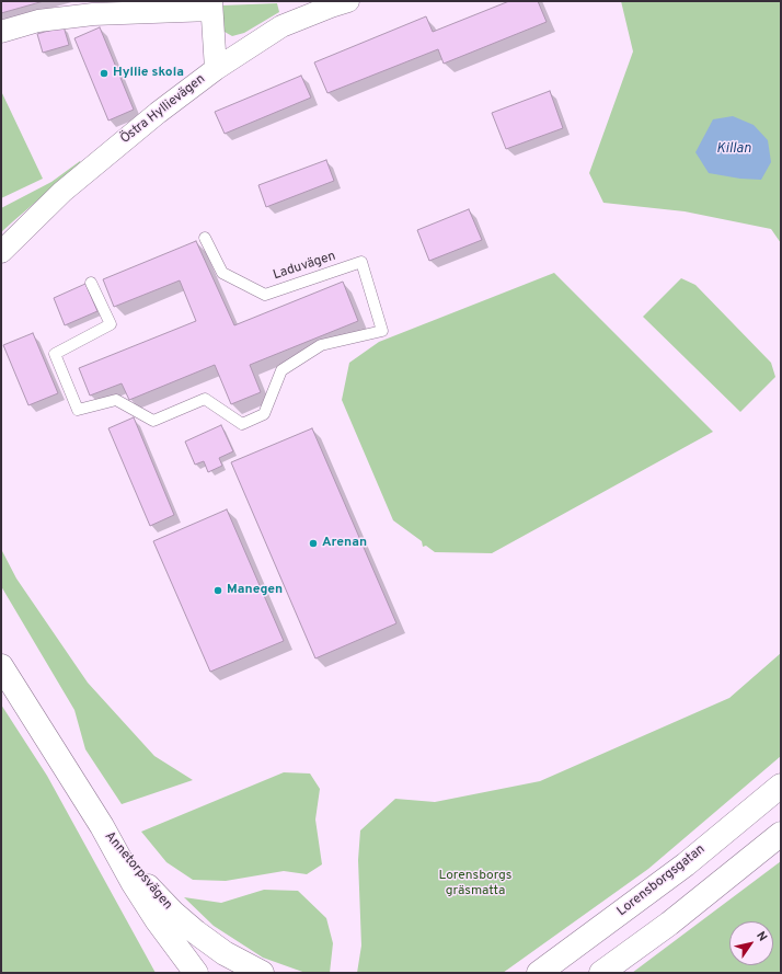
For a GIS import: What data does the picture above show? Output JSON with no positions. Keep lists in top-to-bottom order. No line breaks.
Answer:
{"streets":{"main road":["Annetorpsvägen","Lorensborgsgatan"],"street":["Östra Hyllievägen"],"lane":["Laduvägen"]},"water":["Killan"],"parks":["Lorensborgs gräsmatta"],"places":["Hyllie skola","Arenan","Manegen"],"north":"top right"}
